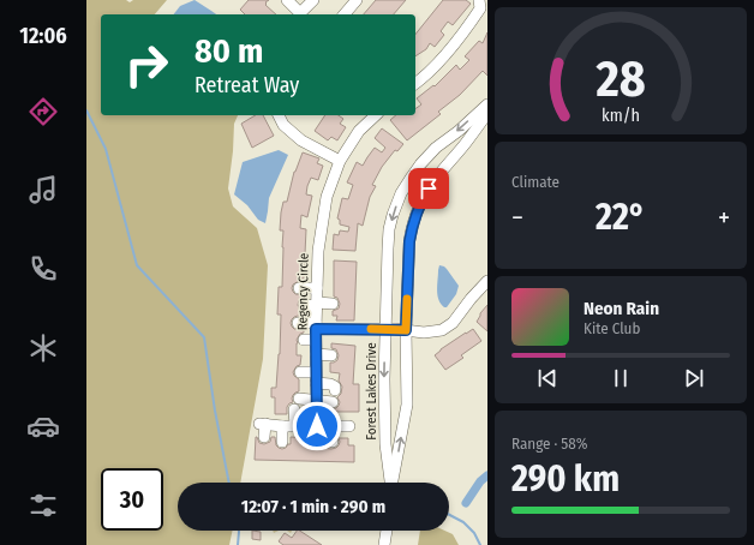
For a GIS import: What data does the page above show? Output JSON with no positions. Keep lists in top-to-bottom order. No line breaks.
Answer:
{"streets":{"street":["Regency Circle","Forest Lakes Drive"]},"page":{"tabs":"12:06","turn":["80 m","Retreat Way"],"tile":["Climate",["Range · 58%","290 km"]],"heat":["−","22°","+"],"song":["Neon Rain","Kite Club"],"limit":"30","trip":"12:07 · 1 min · 290 m","gauge":["28","km/h"]}}
